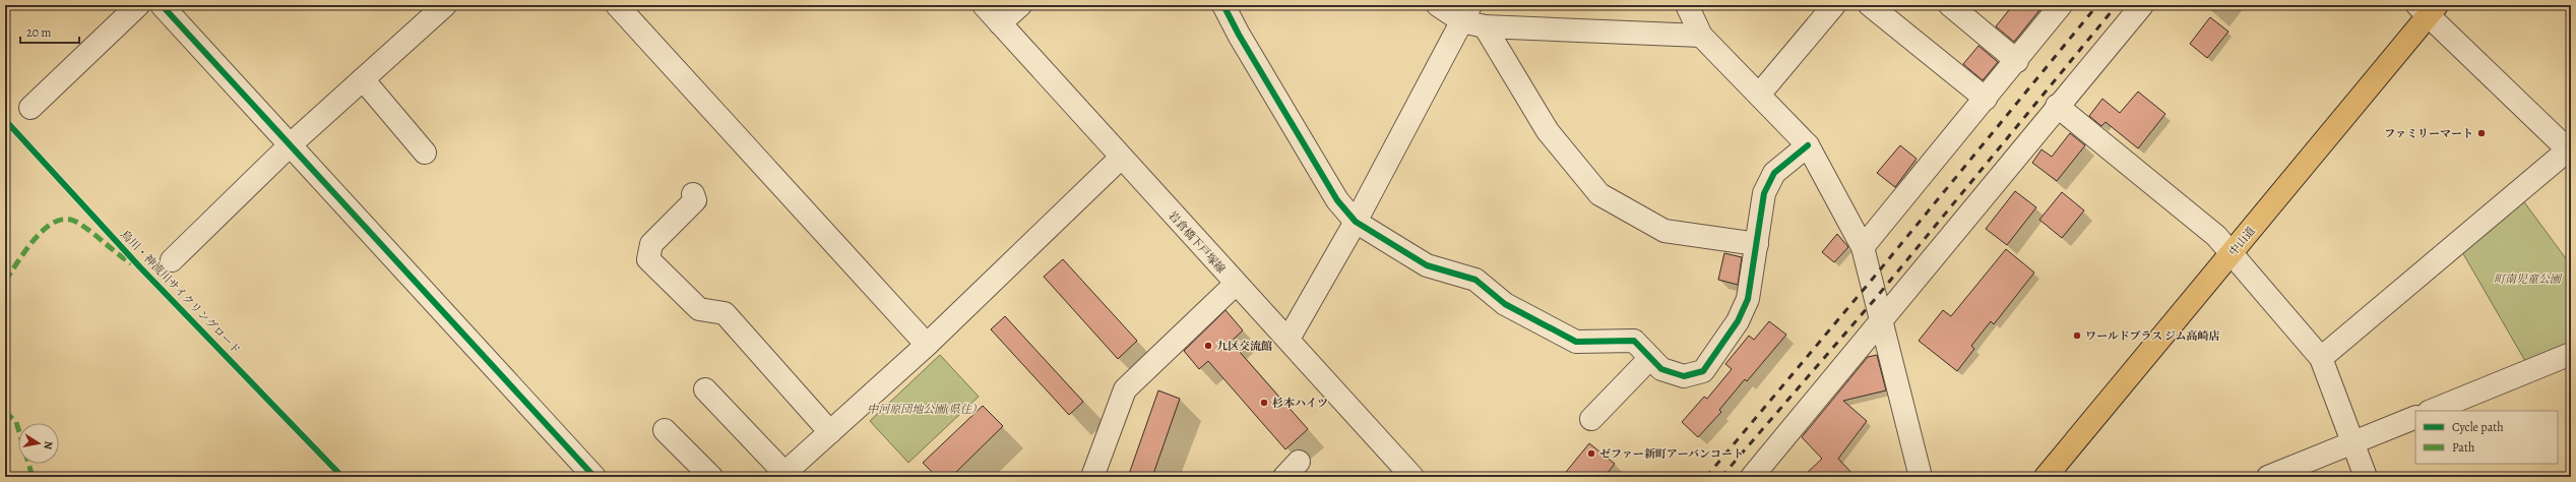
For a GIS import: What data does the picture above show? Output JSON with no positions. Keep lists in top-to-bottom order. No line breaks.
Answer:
{"streets":{"highway":["中山道"],"street":["岩倉橋下戸塚線"],"cycle path":["烏川・神流川サイクリングロード"]},"parks":["町南児童公園","中河原団地公園(県住）"],"places":["ファミリーマート","ワールドプラス ジム高崎店","九区交流館","杉本ハイツ","ゼファー新町アーバンコート"],"legend":["Cycle path","Path"],"scale_bar":"20 m","north":"right"}
